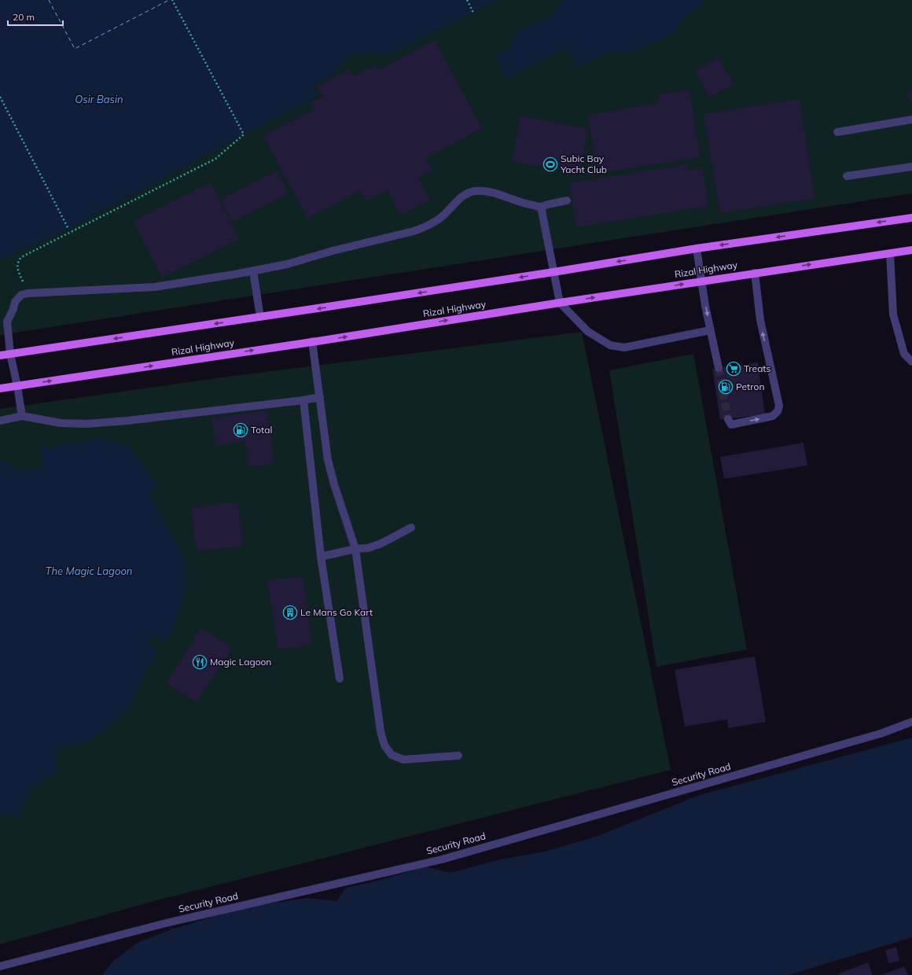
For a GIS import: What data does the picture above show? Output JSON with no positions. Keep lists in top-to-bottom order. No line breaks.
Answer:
{"streets":{"main road":["Rizal Highway"],"street":["Security Road"]},"water":["Osir Basin","The Magic Lagoon"],"places":{"sports":["Subic Bay Yacht Club"],"supermarket":["Treats"],"fuel station":["Petron","Total"],"building":["Le Mans Go Kart"],"restaurant":["Magic Lagoon"]},"scale_bar":"20 m"}
